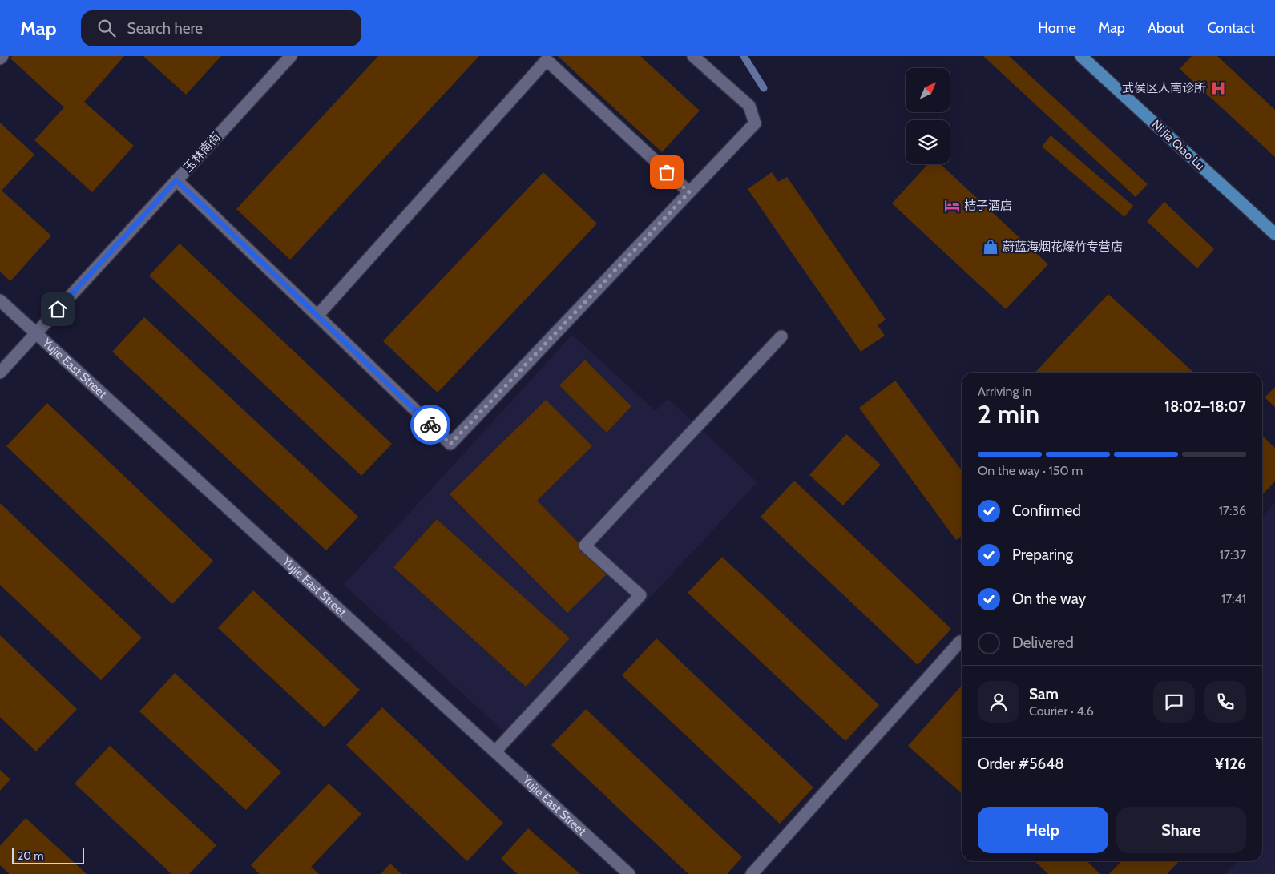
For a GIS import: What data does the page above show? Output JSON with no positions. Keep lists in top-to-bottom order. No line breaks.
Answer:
{"streets":{"main road":["Ni Jia Qiao Lu"],"street":["玉林南街","Yujie East Street"]},"crossings":[["玉林南街","Yujie East Street"]],"places":{"hospital":["武侯区人南诊所"],"hotel":["桔子酒店"],"shop":["蔚蓝海烟花爆竹专营店"]},"scale_bar":"20 m","north":"top right","page":{"header":"Map","search":"Search here","nav":["Home","Map","About","Contact"],"heading":["2 min","Arriving in","18:02–18:07"],"panel":["Sam","Courier · 4.6","Order #5648","¥126"],"bar":"On the way · 150 m","list":[["Confirmed","17:36"],["Preparing","17:37"],["On the way","17:41"],"Delivered"],"buttons":["Help","Share"],"scale":"20 m"}}
